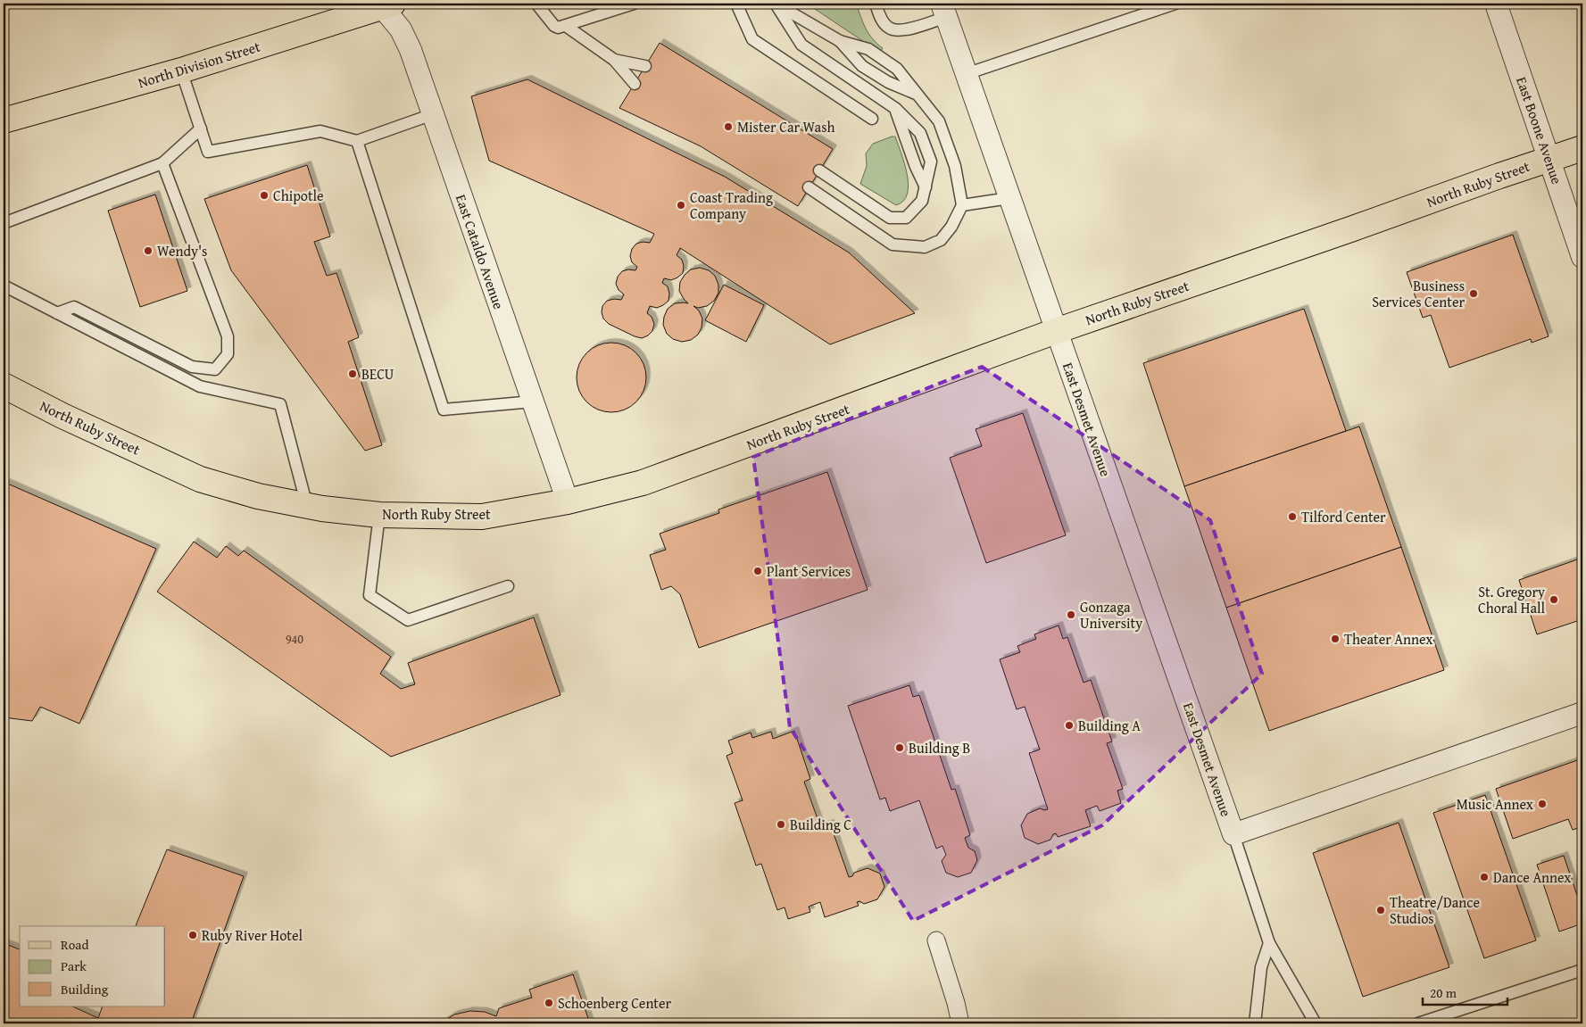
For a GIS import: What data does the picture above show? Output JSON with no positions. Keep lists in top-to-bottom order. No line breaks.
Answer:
{"streets":{"main road":["North Division Street","North Ruby Street"],"street":["East Boone Avenue","East Cataldo Avenue","East Desmet Avenue"]},"crossings":[["North Division Street","East Cataldo Avenue"],["East Boone Avenue","North Ruby Street"],["North Ruby Street","East Cataldo Avenue"],["North Ruby Street","East Desmet Avenue"]],"places":["Mister Car Wash","Chipotle","Coast Trading Company","Wendy's","Business Services Center","BECU","Tilford Center","Plant Services","St. Gregory Choral Hall","Gonzaga University","Theater Annex","Building A","Building B","Music Annex","Building C","Dance Annex","Theatre/Dance Studios","Ruby River Hotel","Schoenberg Center"],"house_numbers":["940"],"legend":["Road","Park","Building"],"scale_bar":"20 m"}
